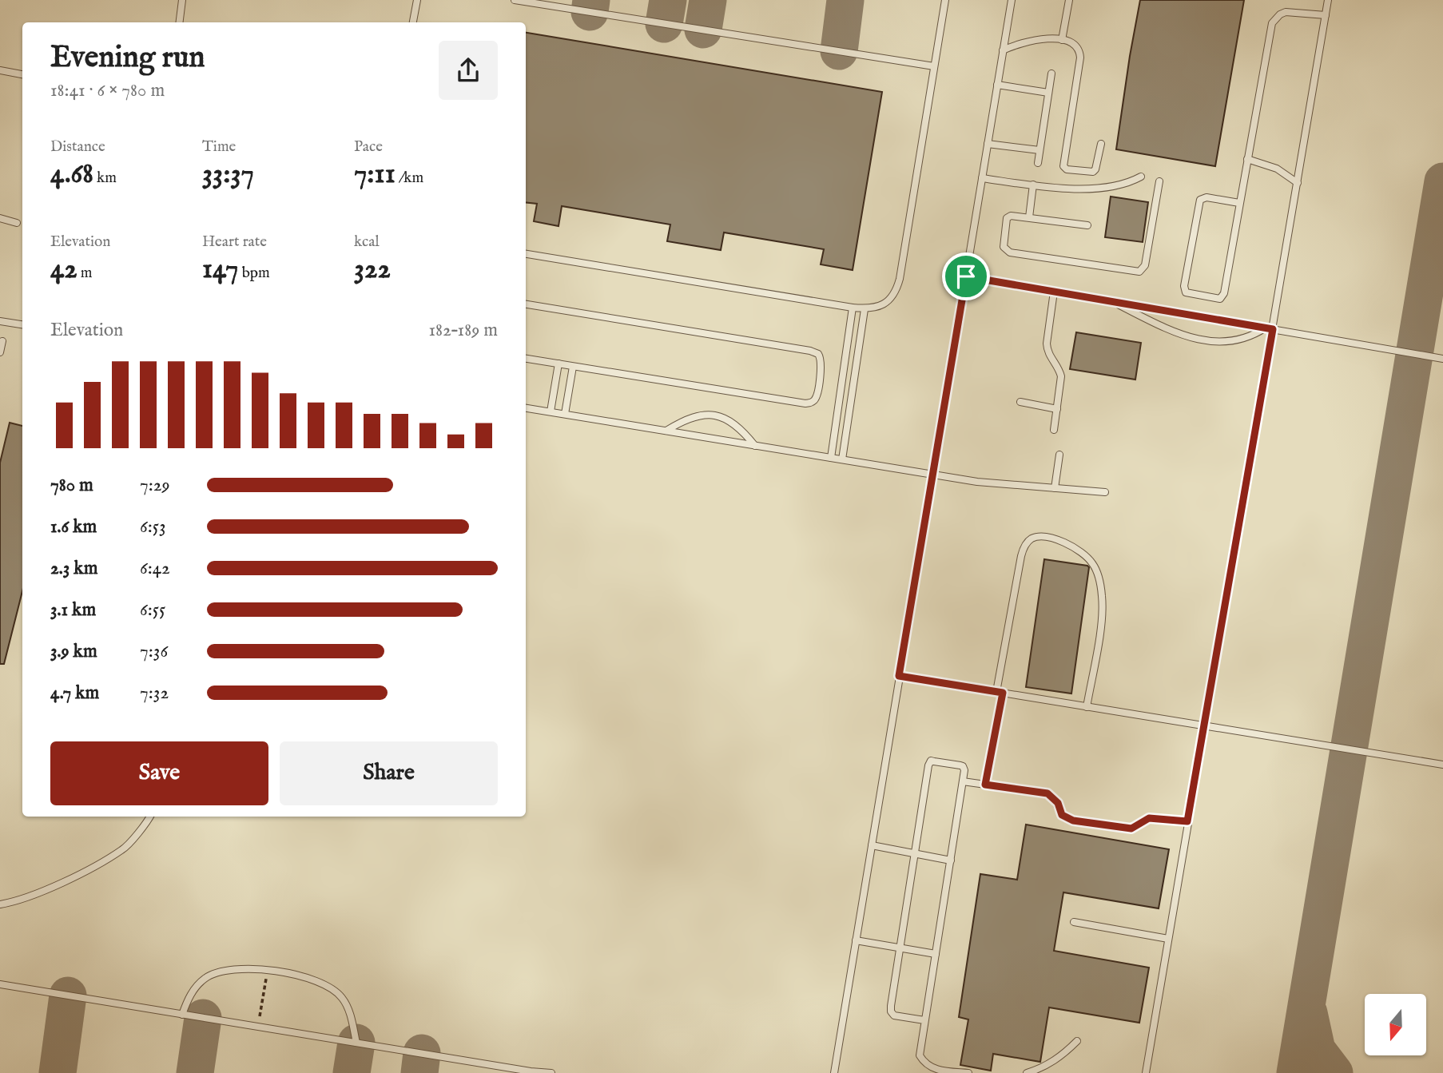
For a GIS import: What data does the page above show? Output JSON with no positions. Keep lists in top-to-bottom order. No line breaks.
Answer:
{"north":"bottom","page":{"heading":["Evening run","18:41 · 6 × 780 m"],"stats":[["Distance","4.68 km"],["Time","33:37"],["Pace","7:11 /km"],["Elevation","42 m"],["Heart rate","147 bpm"],["kcal","322"]],"chart":["Elevation","182–189 m"],"list":[{"name":"780 m","note":"7:29"},{"name":"1.6 km","note":"6:53"},{"name":"2.3 km","note":"6:42"},{"name":"3.1 km","note":"6:55"},{"name":"3.9 km","note":"7:36"},{"name":"4.7 km","note":"7:32"}],"buttons":["Save","Share"]}}
